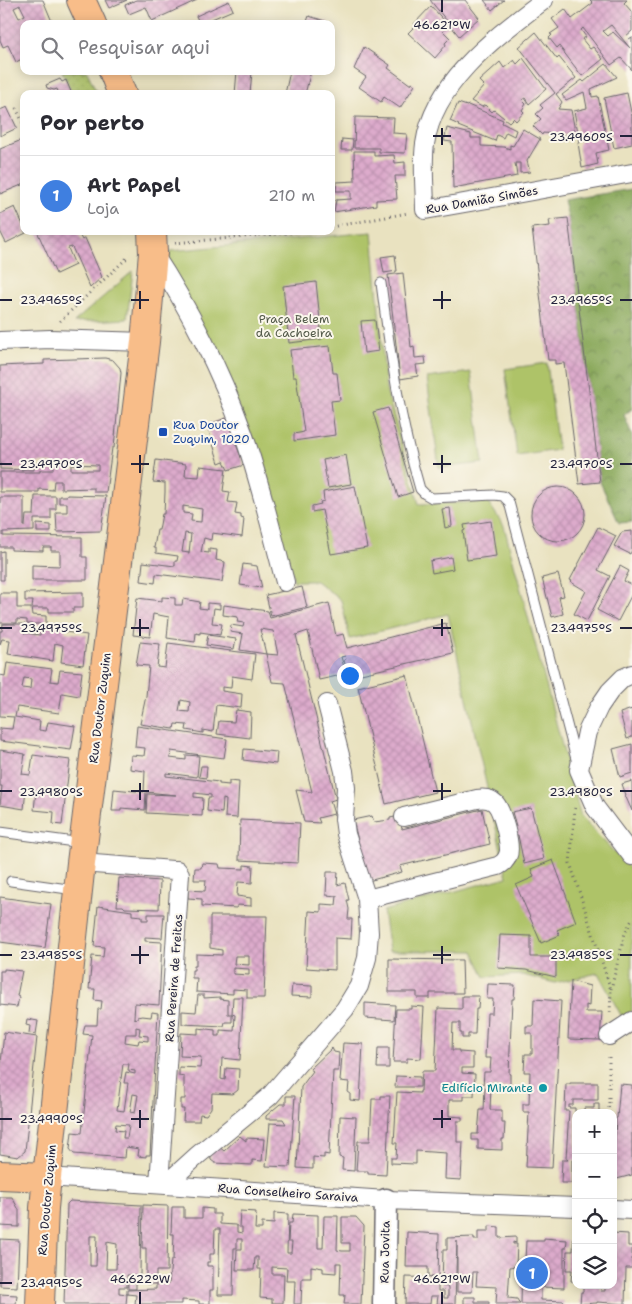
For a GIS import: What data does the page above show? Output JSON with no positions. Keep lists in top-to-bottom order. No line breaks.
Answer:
{"streets":{"main road":["Rua Doutor Zuquim","Rua Conselheiro Saraiva"],"street":["Rua Damião Simões","Rua Pereira de Freitas","Rua Jovita"]},"crossings":[["Rua Doutor Zuquim","Rua Pereira de Freitas"],["Rua Doutor Zuquim","Rua Conselheiro Saraiva"],["Rua Pereira de Freitas","Rua Conselheiro Saraiva"],["Rua Conselheiro Saraiva","Rua Jovita"]],"parks":["Praça Belem da Cachoeira"],"places":{"transit":["Rua Doutor Zuquim, 1020"],"other":["Edifício Mirante"]},"page":{"search":"Pesquisar aqui","heading":"Por perto","list":[{"mark":"1","name":"Art Papel","note":"Loja","value":"210 m"}],"map_buttons":["+","−"],"pins":"1"},"coordinates":["46.621°W","23.4960°S","23.4965°S","23.4970°S","23.4975°S","23.4980°S","23.4985°S","23.4990°S","46.622°W","23.4995°S"]}
